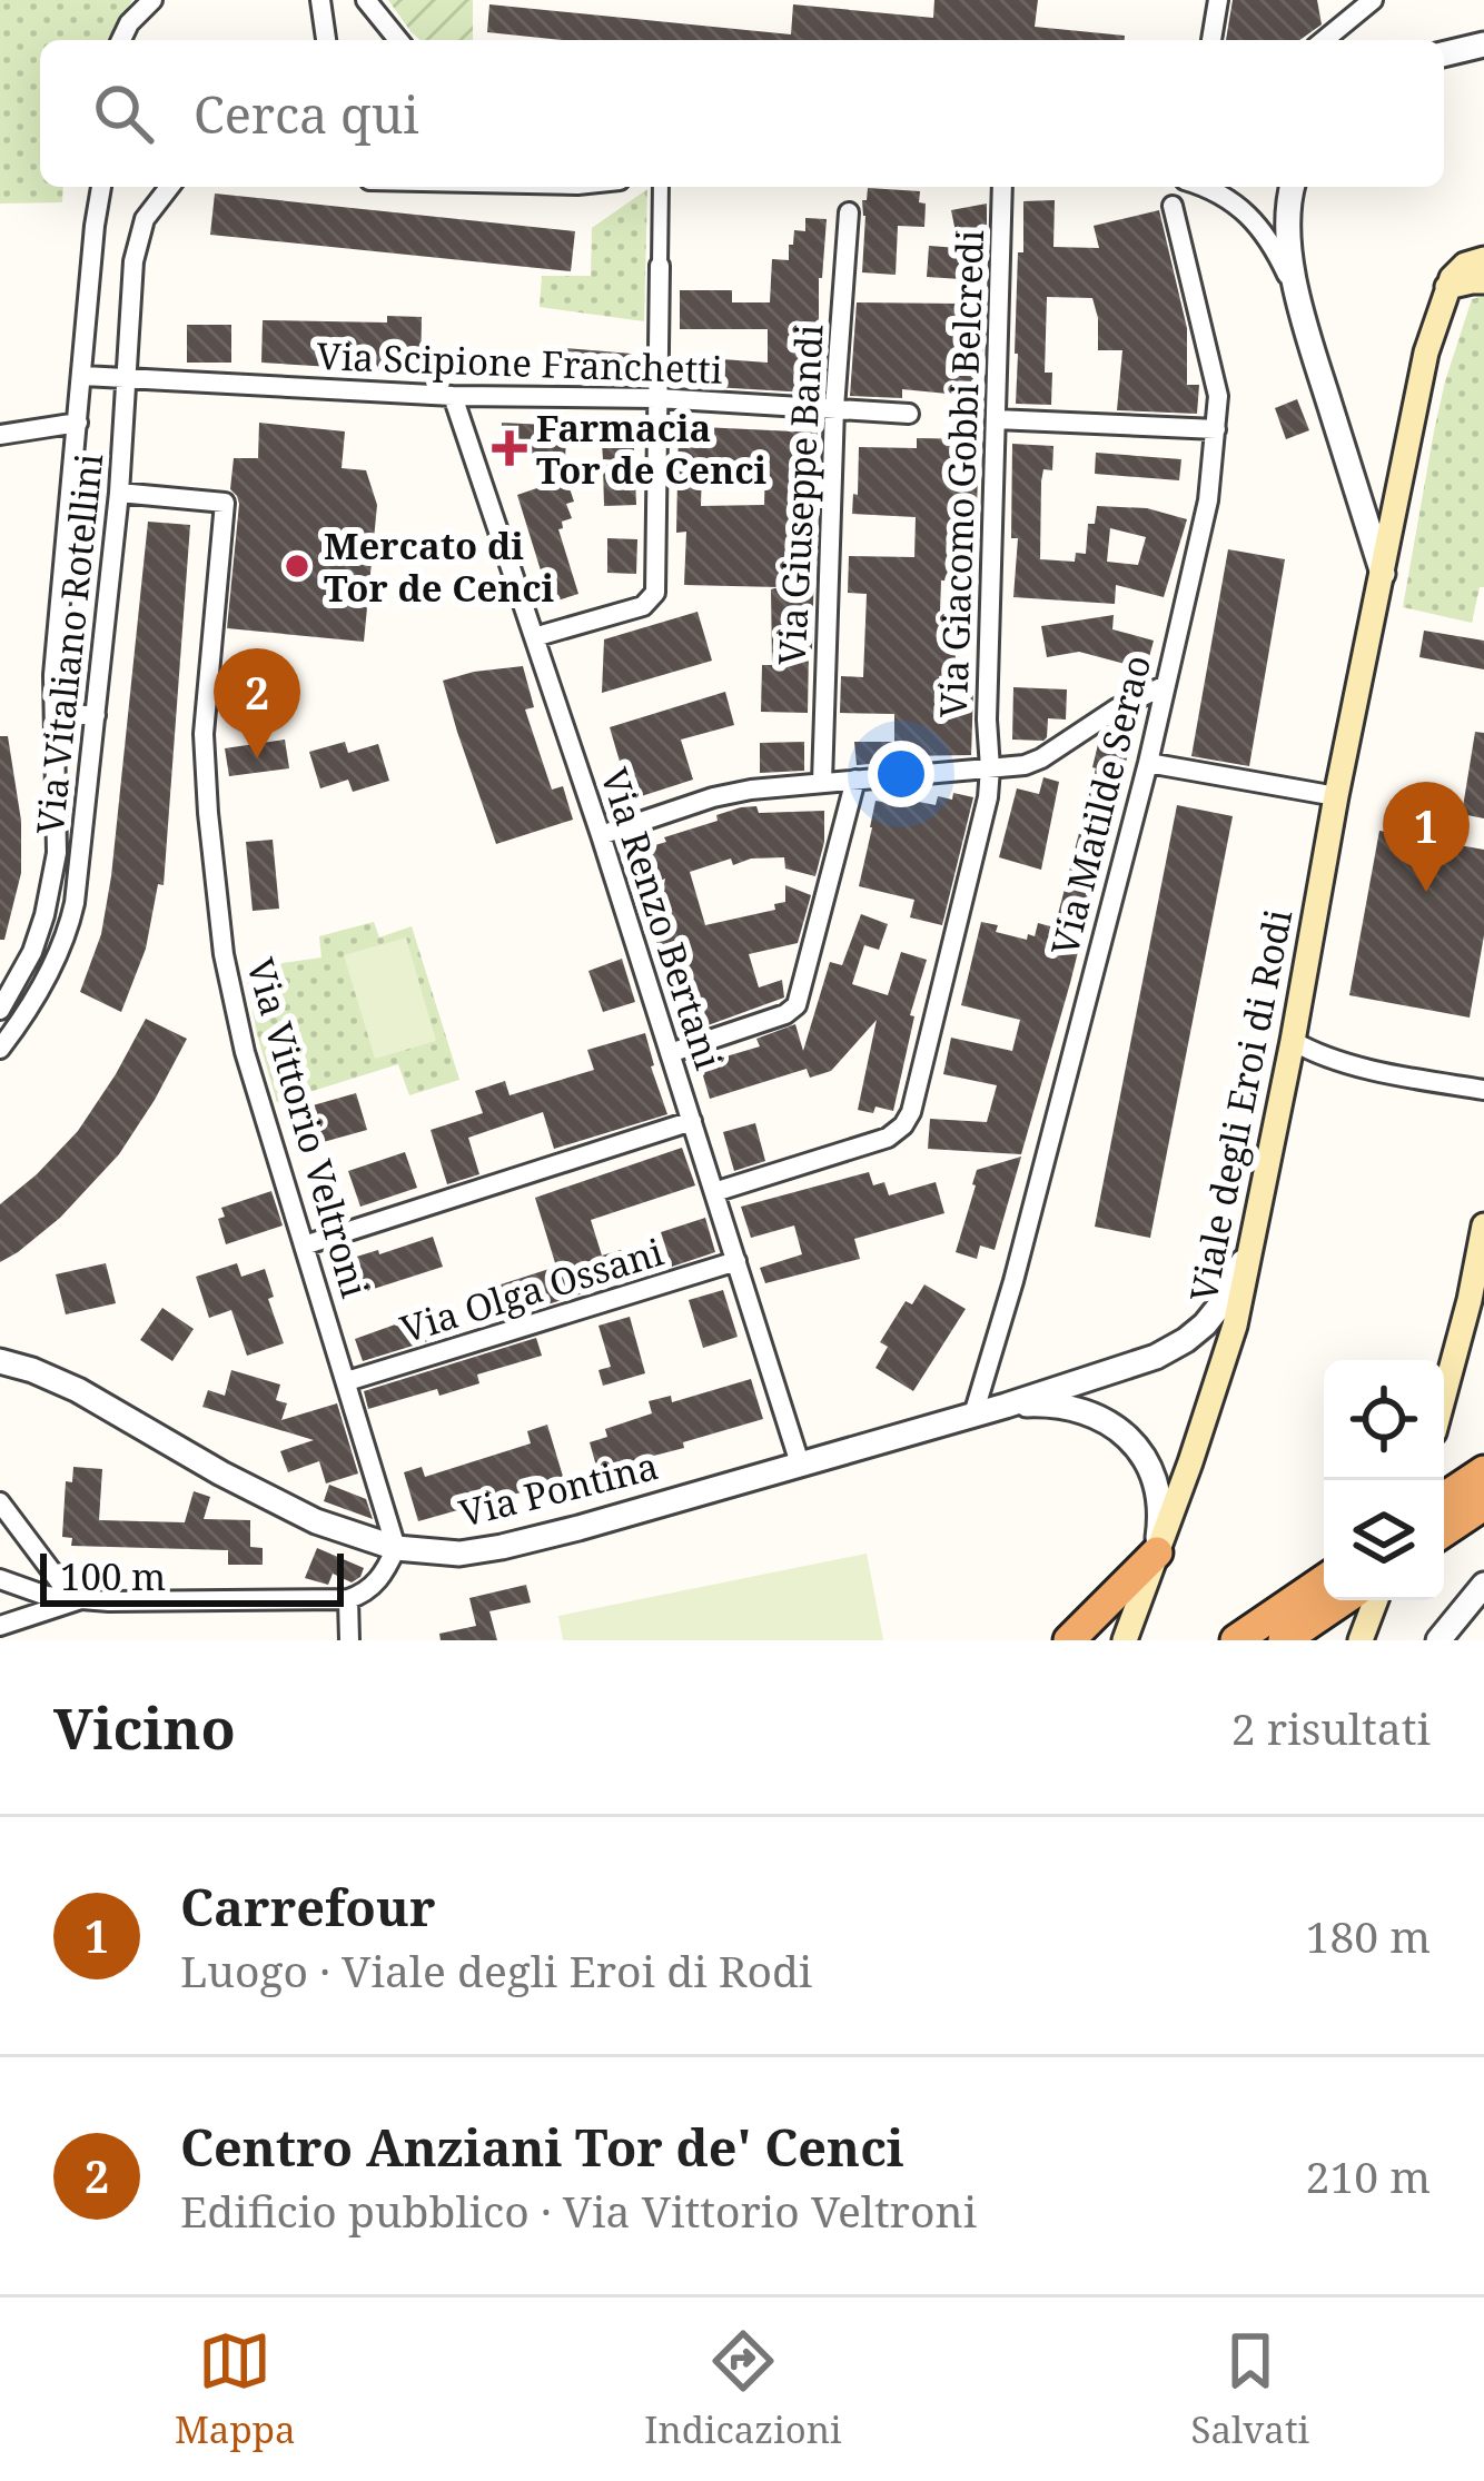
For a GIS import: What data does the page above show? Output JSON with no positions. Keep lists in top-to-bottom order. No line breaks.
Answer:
{"streets":{"main road":["Viale degli Eroi di Rodi"],"street":["Via Scipione Franchetti","Via Giacomo Gobbi Belcredi","Via Giuseppe Bandi","Via Vitaliano Rotellini","Via Matilde Serao","Via Renzo Bertani","Via Vittorio Veltroni","Via Olga Ossani","Via Pontina"]},"crossings":[["Via Scipione Franchetti","Via Giuseppe Bandi"],["Via Scipione Franchetti","Via Vitaliano Rotellini"],["Via Scipione Franchetti","Via Renzo Bertani"],["Via Giacomo Gobbi Belcredi","Via Renzo Bertani"],["Via Vitaliano Rotellini","Via Vittorio Veltroni"],["Via Matilde Serao","Via Pontina"],["Via Renzo Bertani","Via Olga Ossani"],["Via Renzo Bertani","Via Pontina"],["Viale degli Eroi di Rodi","Via Pontina"],["Via Vittorio Veltroni","Via Olga Ossani"],["Via Vittorio Veltroni","Via Pontina"]],"places":{"health":["Farmacia Tor de Cenci"],"other":["Mercato di Tor de Cenci"]},"scale_bar":"100 m","page":{"search":"Cerca qui","pins":["2","1"],"scale":"100 m","heading":["Vicino","2 risultati"],"list":[{"mark":"1","name":"Carrefour","note":"Luogo · Viale degli Eroi di Rodi","value":"180 m"},{"mark":"2","name":"Centro Anziani Tor de' Cenci","note":"Edificio pubblico · Via Vittorio Veltroni","value":"210 m"}],"nav":["Mappa","Indicazioni","Salvati"]}}
